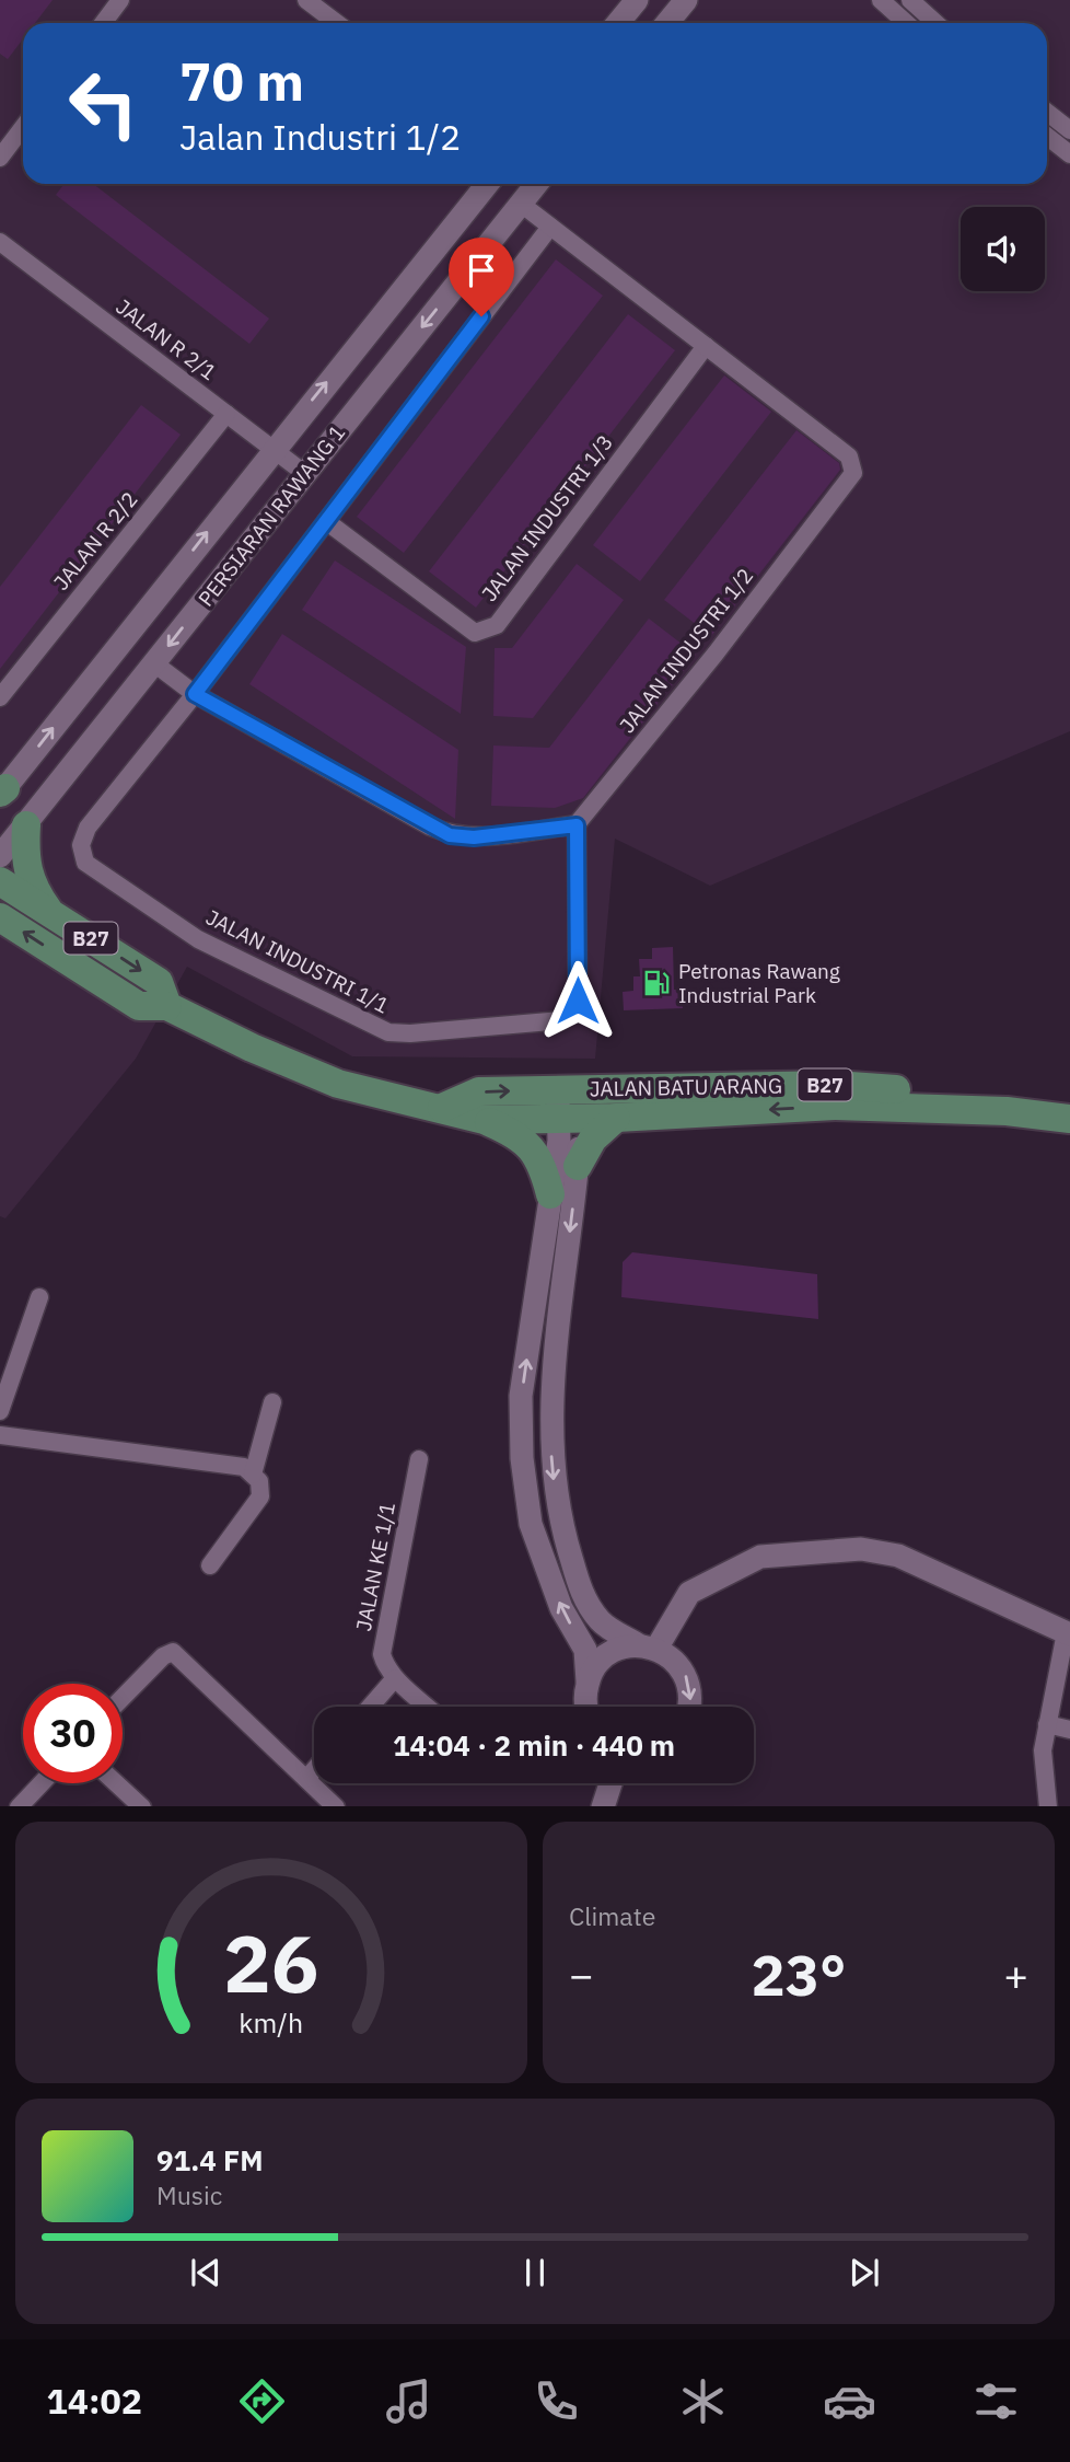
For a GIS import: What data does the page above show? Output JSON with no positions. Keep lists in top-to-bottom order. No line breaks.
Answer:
{"streets":{"main road":["B27","JALAN BATU ARANG"],"street":["JALAN R 2/1","PERSIARAN RAWANG 1","JALAN INDUSTRI 1/3","JALAN R 2/2","JALAN INDUSTRI 1/2","JALAN INDUSTRI 1/1","JALAN KE 1/1"]},"crossings":[["JALAN R 2/1","PERSIARAN RAWANG 1"],["JALAN R 2/1","JALAN R 2/2"],["PERSIARAN RAWANG 1","JALAN INDUSTRI 1/2"],["JALAN INDUSTRI 1/3","JALAN INDUSTRI 1/2"],["JALAN INDUSTRI 1/2","JALAN INDUSTRI 1/1"],["B27","JALAN BATU ARANG"]],"places":{"fuel station":["Petronas Rawang Industrial Park"]},"page":{"turn":["70 m","Jalan Industri 1/2"],"limit":"30","trip":"14:04 · 2 min · 440 m","tile":"Climate","heat":["−","23°","+"],"song":["91.4 FM","Music"],"tabs":"14:02","gauge":["26","km/h"]}}
